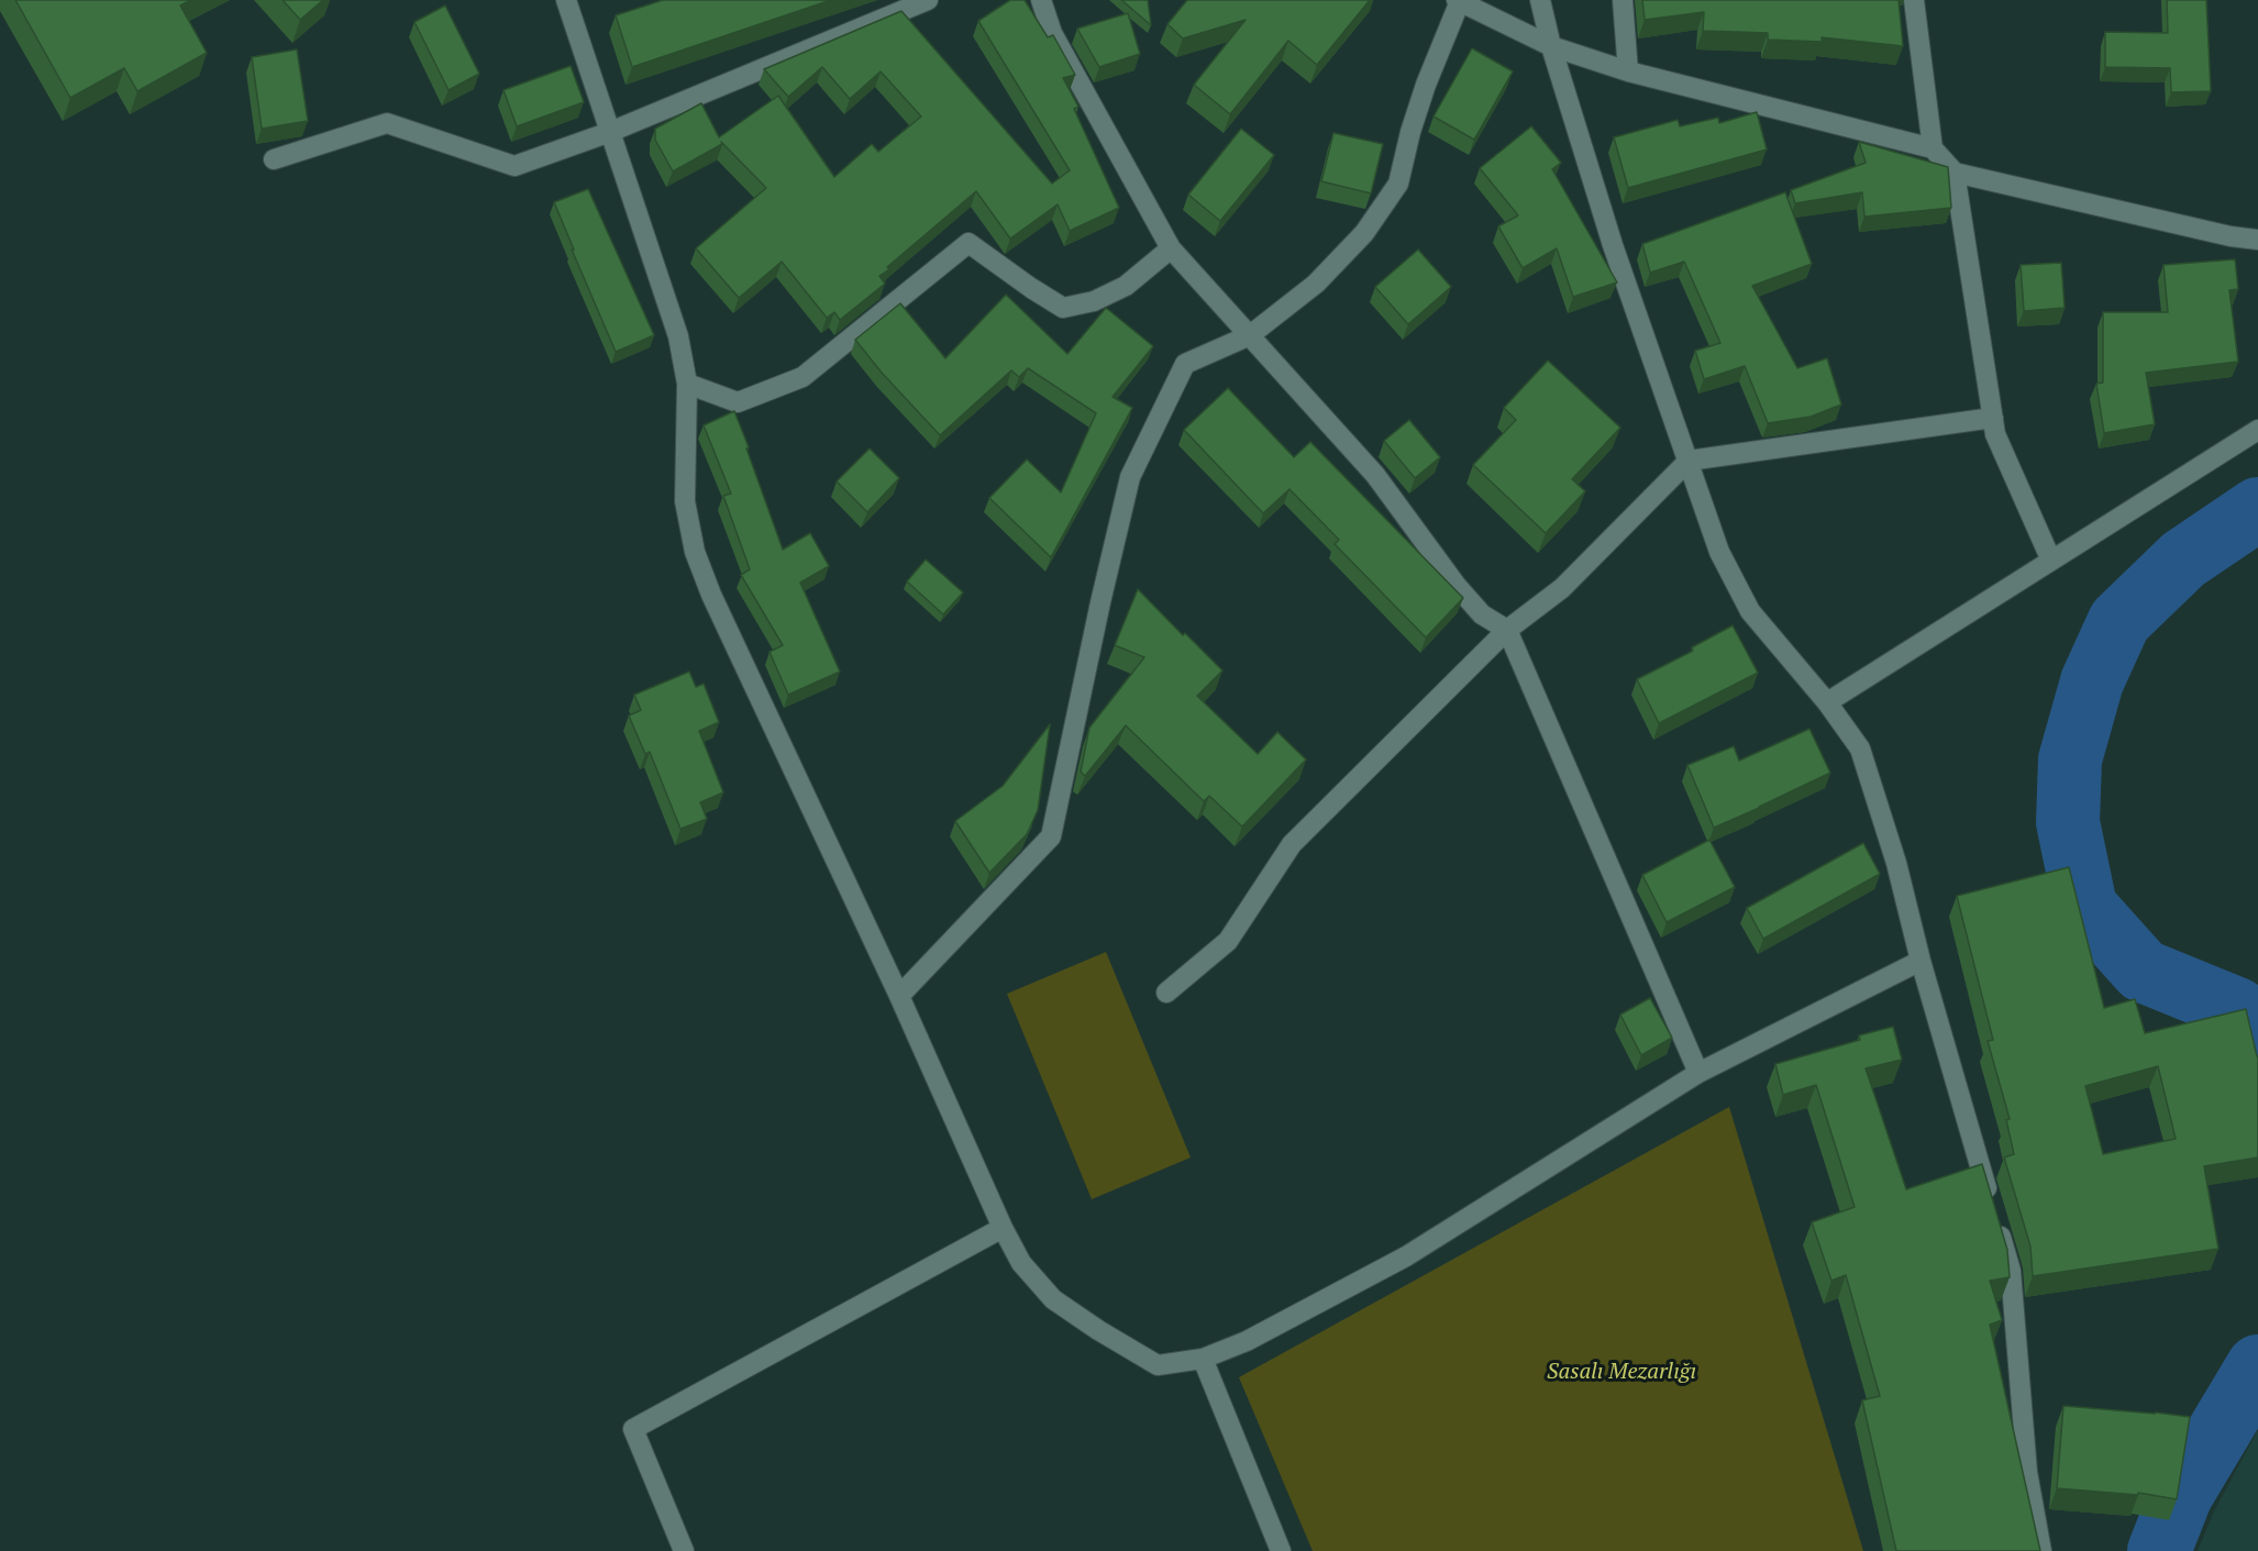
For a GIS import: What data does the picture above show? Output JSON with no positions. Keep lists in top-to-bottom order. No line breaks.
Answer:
{"parks":["Sasalı Mezarlığı"]}
